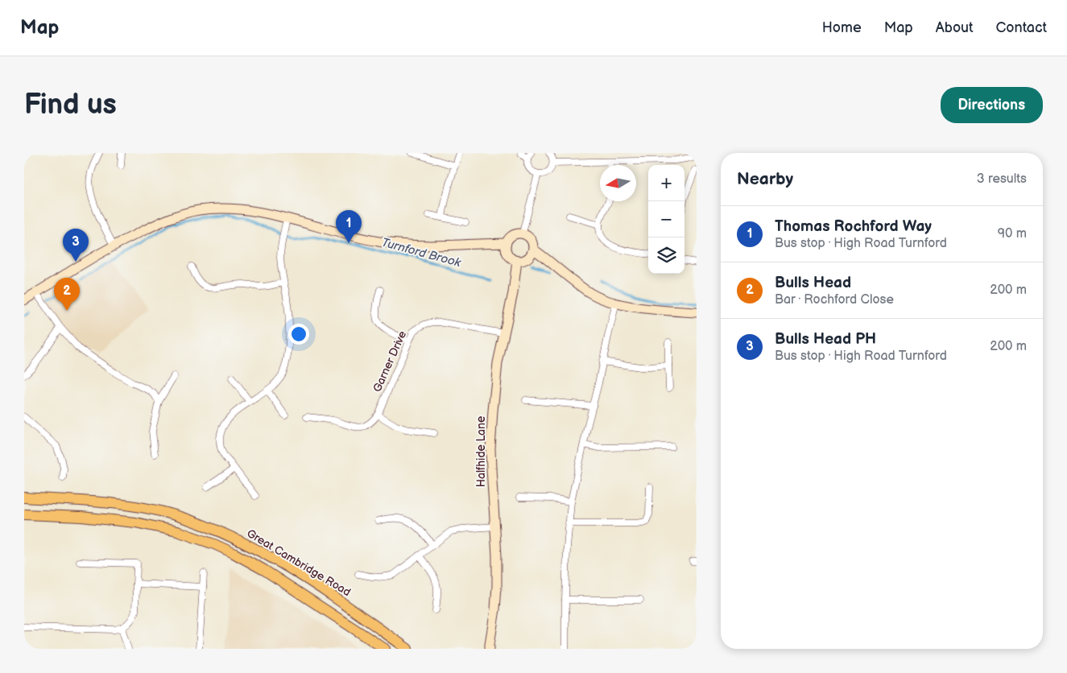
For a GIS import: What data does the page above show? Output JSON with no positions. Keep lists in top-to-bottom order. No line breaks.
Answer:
{"streets":{"main road":["Halfhide Lane","Great Cambridge Road"],"street":["Garner Drive"]},"crossings":[["Garner Drive","Halfhide Lane"]],"water":["Turnford Brook"],"north":"left","page":{"header":"Map","nav":["Home","Map","About","Contact"],"buttons":"Directions","title":"Find us","heading":["Nearby","3 results"],"map_buttons":["+","−"],"list":[{"mark":"1","name":"Thomas Rochford Way","note":"Bus stop · High Road Turnford","value":"90 m"},{"mark":"2","name":"Bulls Head","note":"Bar · Rochford Close","value":"200 m"},{"mark":"3","name":"Bulls Head PH","note":"Bus stop · High Road Turnford","value":"200 m"}],"pins":["1","3","2"]}}
